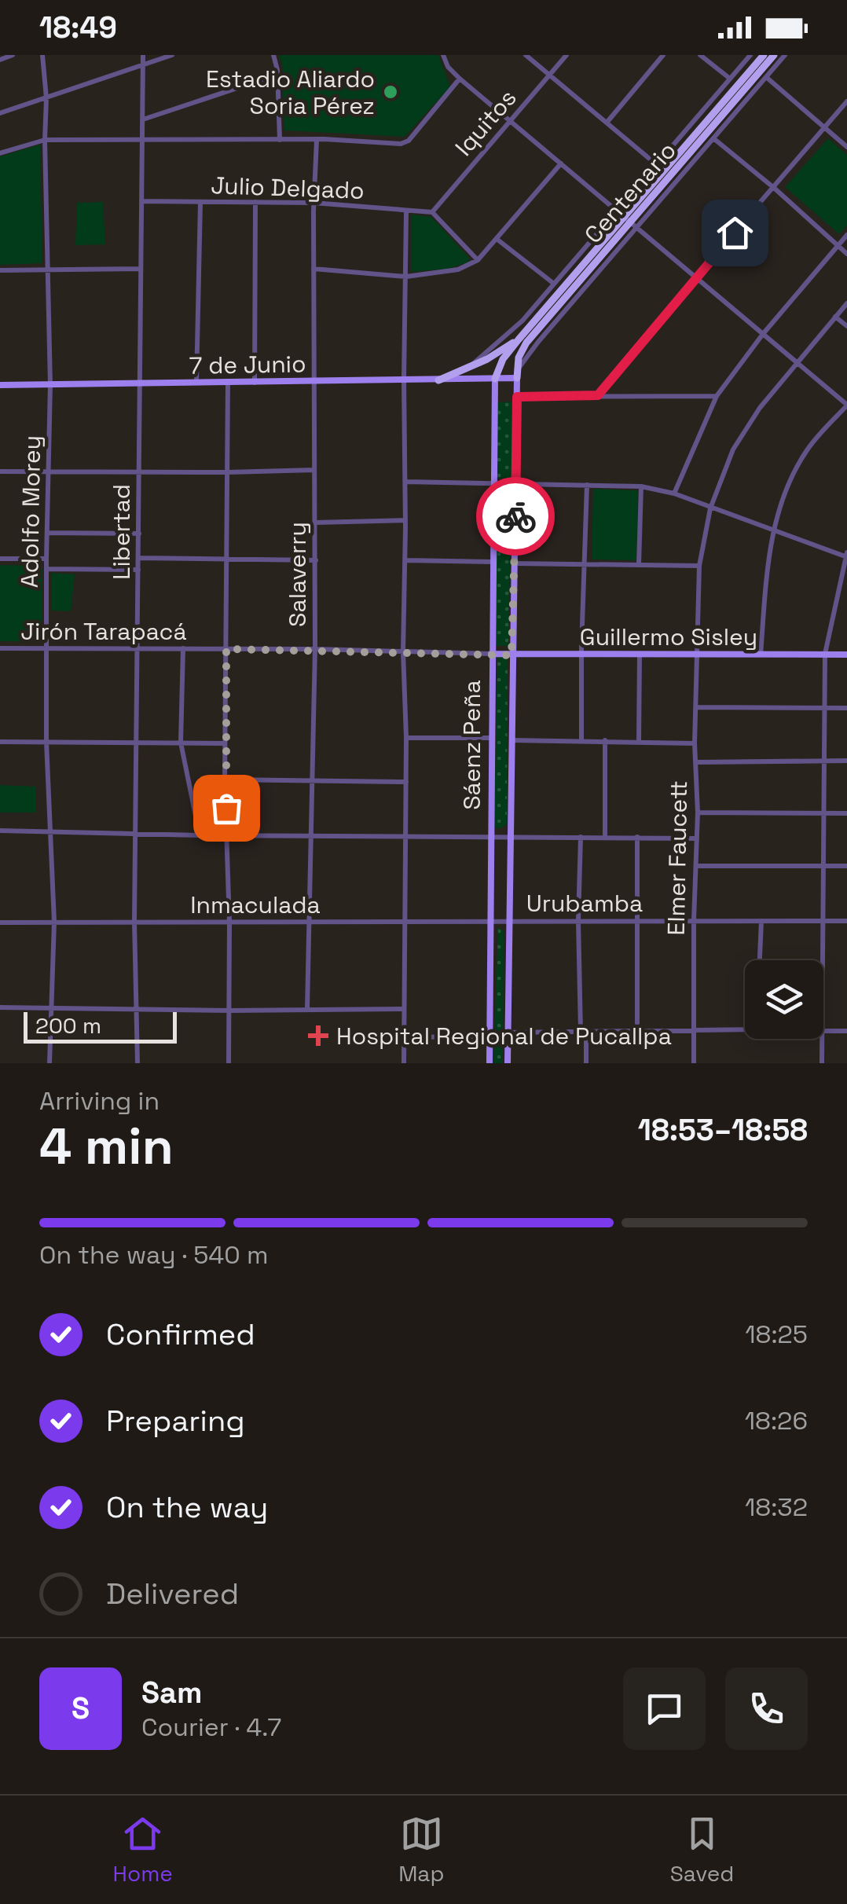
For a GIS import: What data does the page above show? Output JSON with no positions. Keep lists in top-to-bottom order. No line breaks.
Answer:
{"streets":{"highway":["Centenario","Sáenz Peña"],"main road":["7 de Junio","Guillermo Sisley"],"street":["Iquitos","Julio Delgado","Adolfo Morey","Libertad","Salaverry","Jirón Tarapacá","Elmer Faucett","Urubamba","Inmaculada"]},"crossings":[["Iquitos","Julio Delgado"],["Julio Delgado","Libertad"],["Julio Delgado","Salaverry"],["Centenario","Sáenz Peña"],["7 de Junio","Adolfo Morey"],["7 de Junio","Libertad"],["7 de Junio","Salaverry"],["7 de Junio","Sáenz Peña"],["Adolfo Morey","Jirón Tarapacá"],["Adolfo Morey","Inmaculada"],["Libertad","Jirón Tarapacá"],["Libertad","Inmaculada"],["Salaverry","Jirón Tarapacá"],["Salaverry","Inmaculada"],["Jirón Tarapacá","Guillermo Sisley"],["Jirón Tarapacá","Sáenz Peña"],["Guillermo Sisley","Sáenz Peña"],["Guillermo Sisley","Elmer Faucett"],["Sáenz Peña","Urubamba"],["Sáenz Peña","Inmaculada"],["Elmer Faucett","Urubamba"],["Urubamba","Inmaculada"]],"places":{"other":["Estadio Aliardo Soria Pérez"],"health":["Hospital Regional de Pucallpa"]},"scale_bar":"200 m","page":{"status":"18:49","scale":"200 m","heading":["4 min","Arriving in","18:53–18:58"],"panel":["Sam","Courier · 4.7"],"bar":"On the way · 540 m","list":[["Confirmed","18:25"],["Preparing","18:26"],["On the way","18:32"],"Delivered"],"round":"S","tabs":["Home","Map","Saved"]}}
